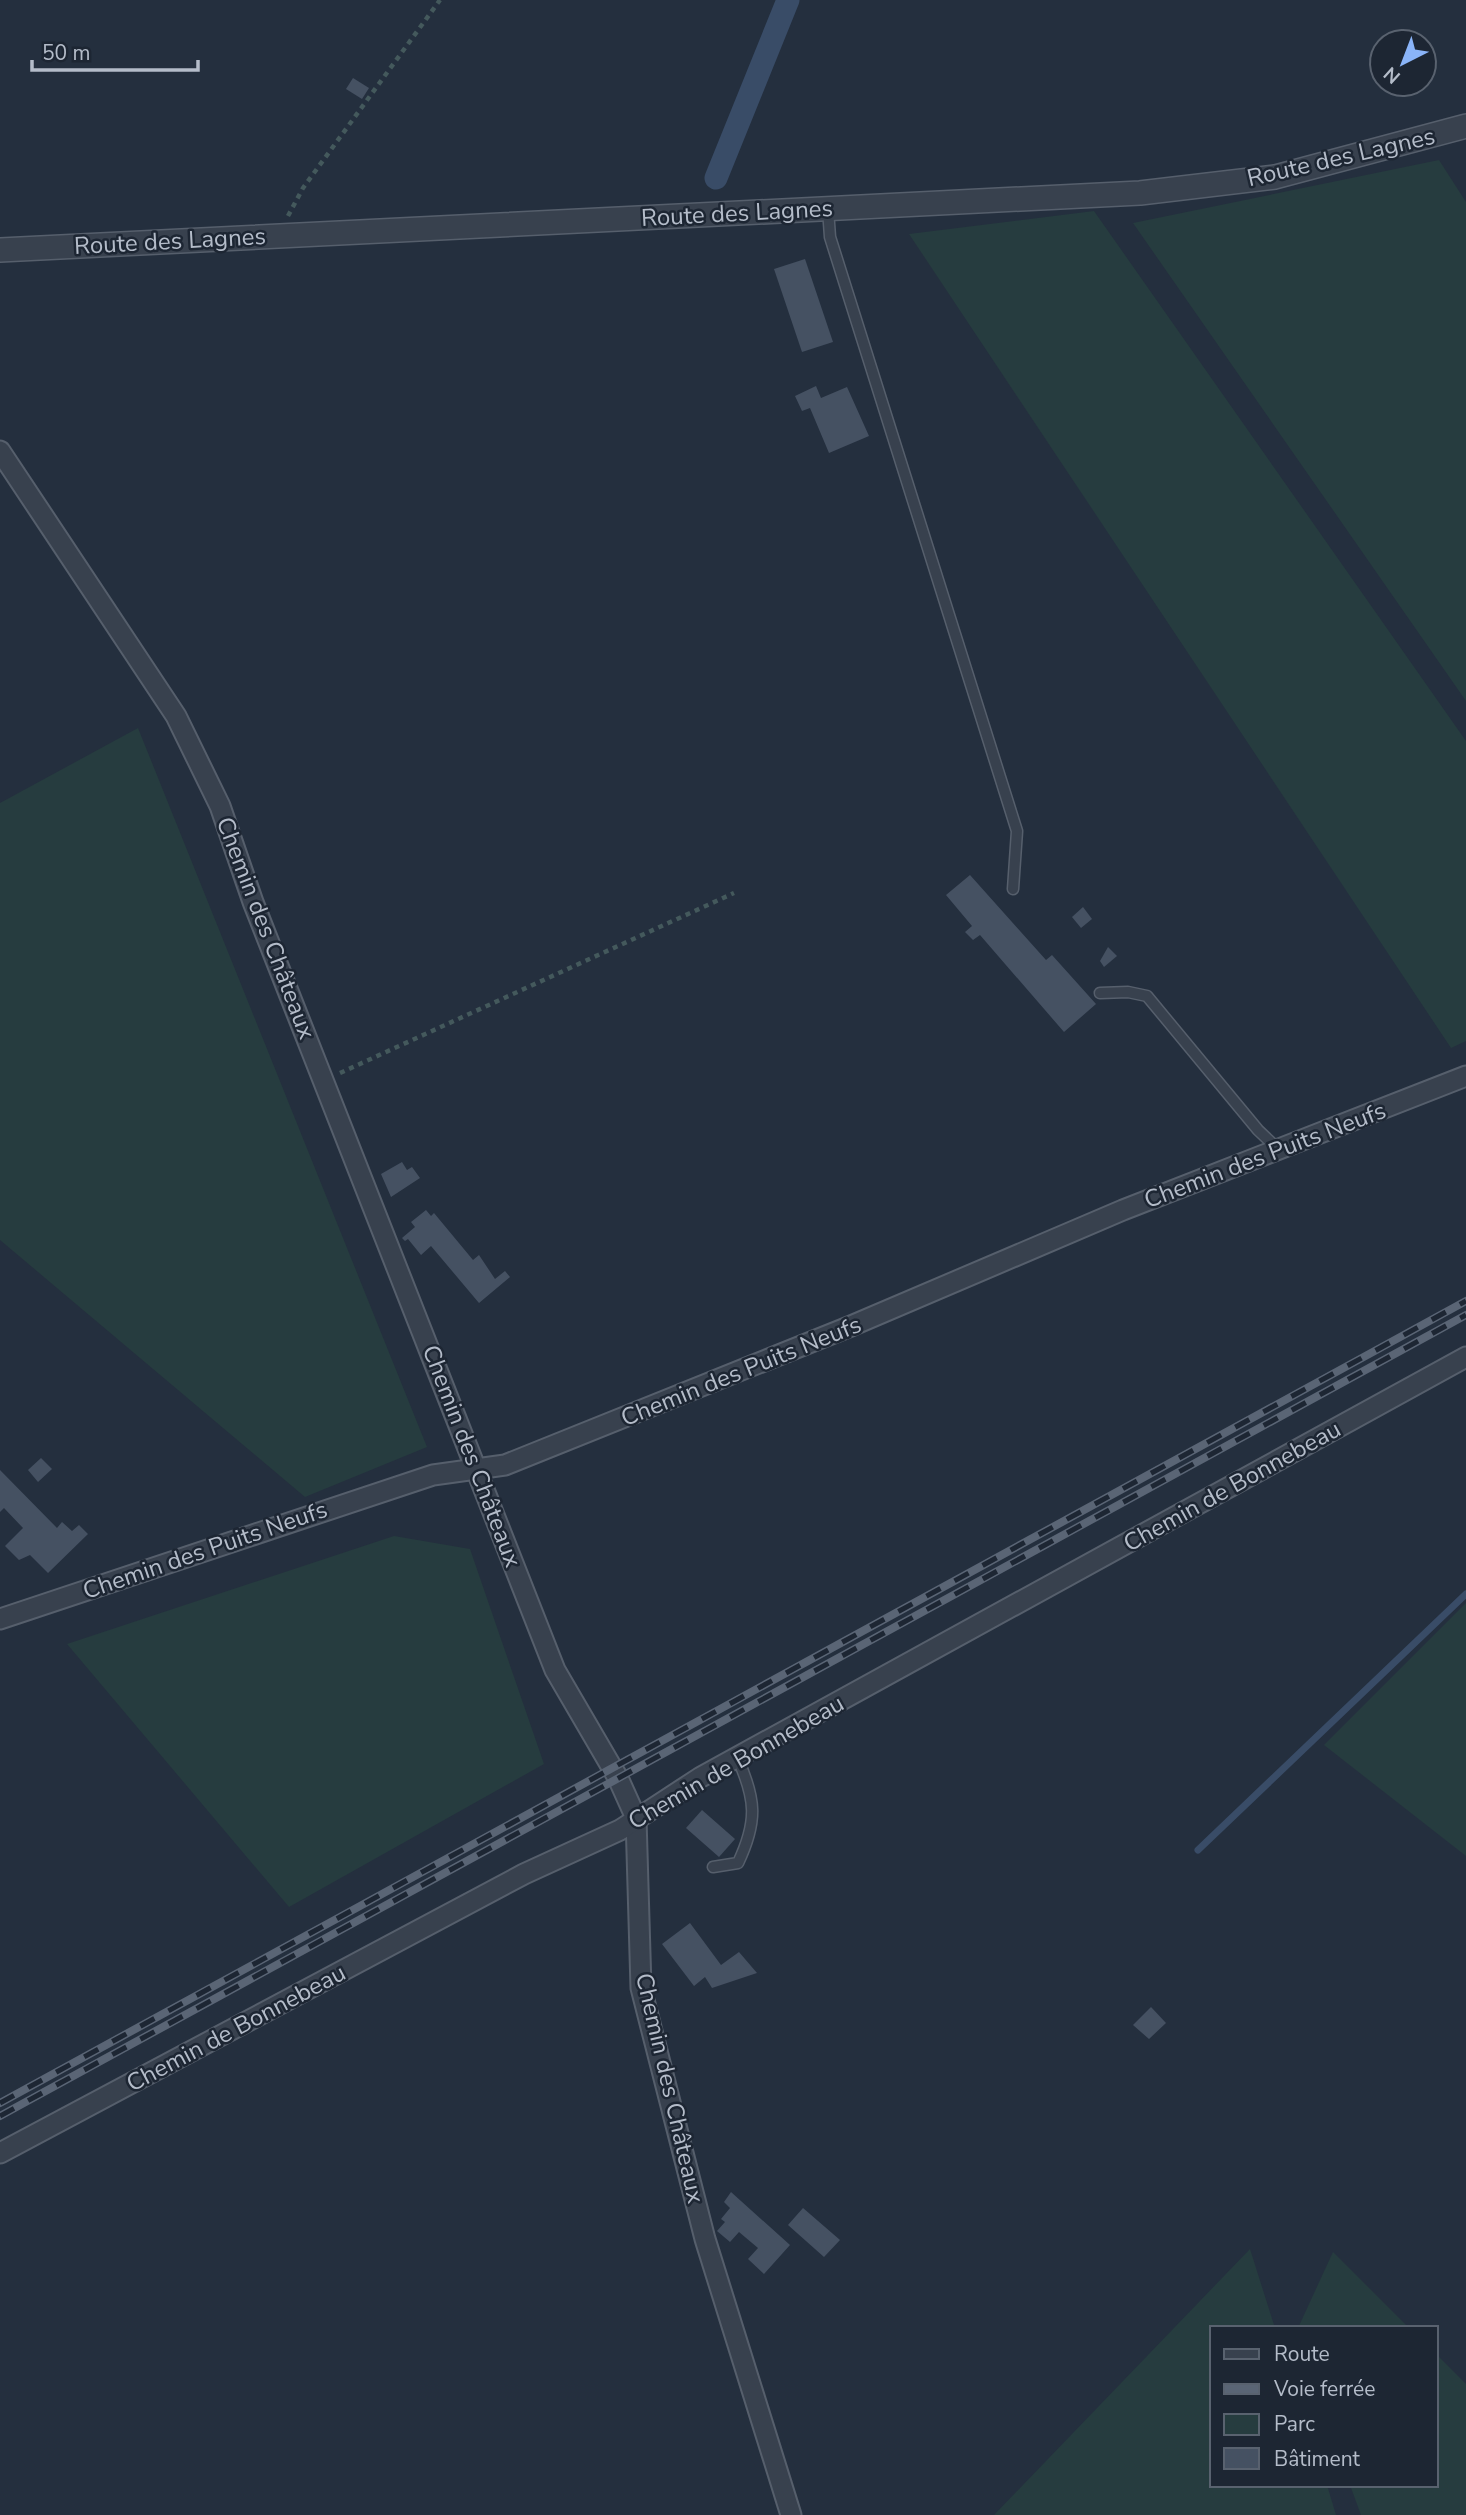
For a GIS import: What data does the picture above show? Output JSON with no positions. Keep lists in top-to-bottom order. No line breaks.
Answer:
{"streets":{"street":["Route des Lagnes","Chemin des Châteaux","Chemin des Puits Neufs","Chemin de Bonnebeau"]},"crossings":[["Chemin des Châteaux","Chemin des Puits Neufs"],["Chemin des Châteaux","Chemin de Bonnebeau"]],"legend":["Route","Voie ferrée","Parc","Bâtiment"],"scale_bar":"50 m","north":"bottom left"}
